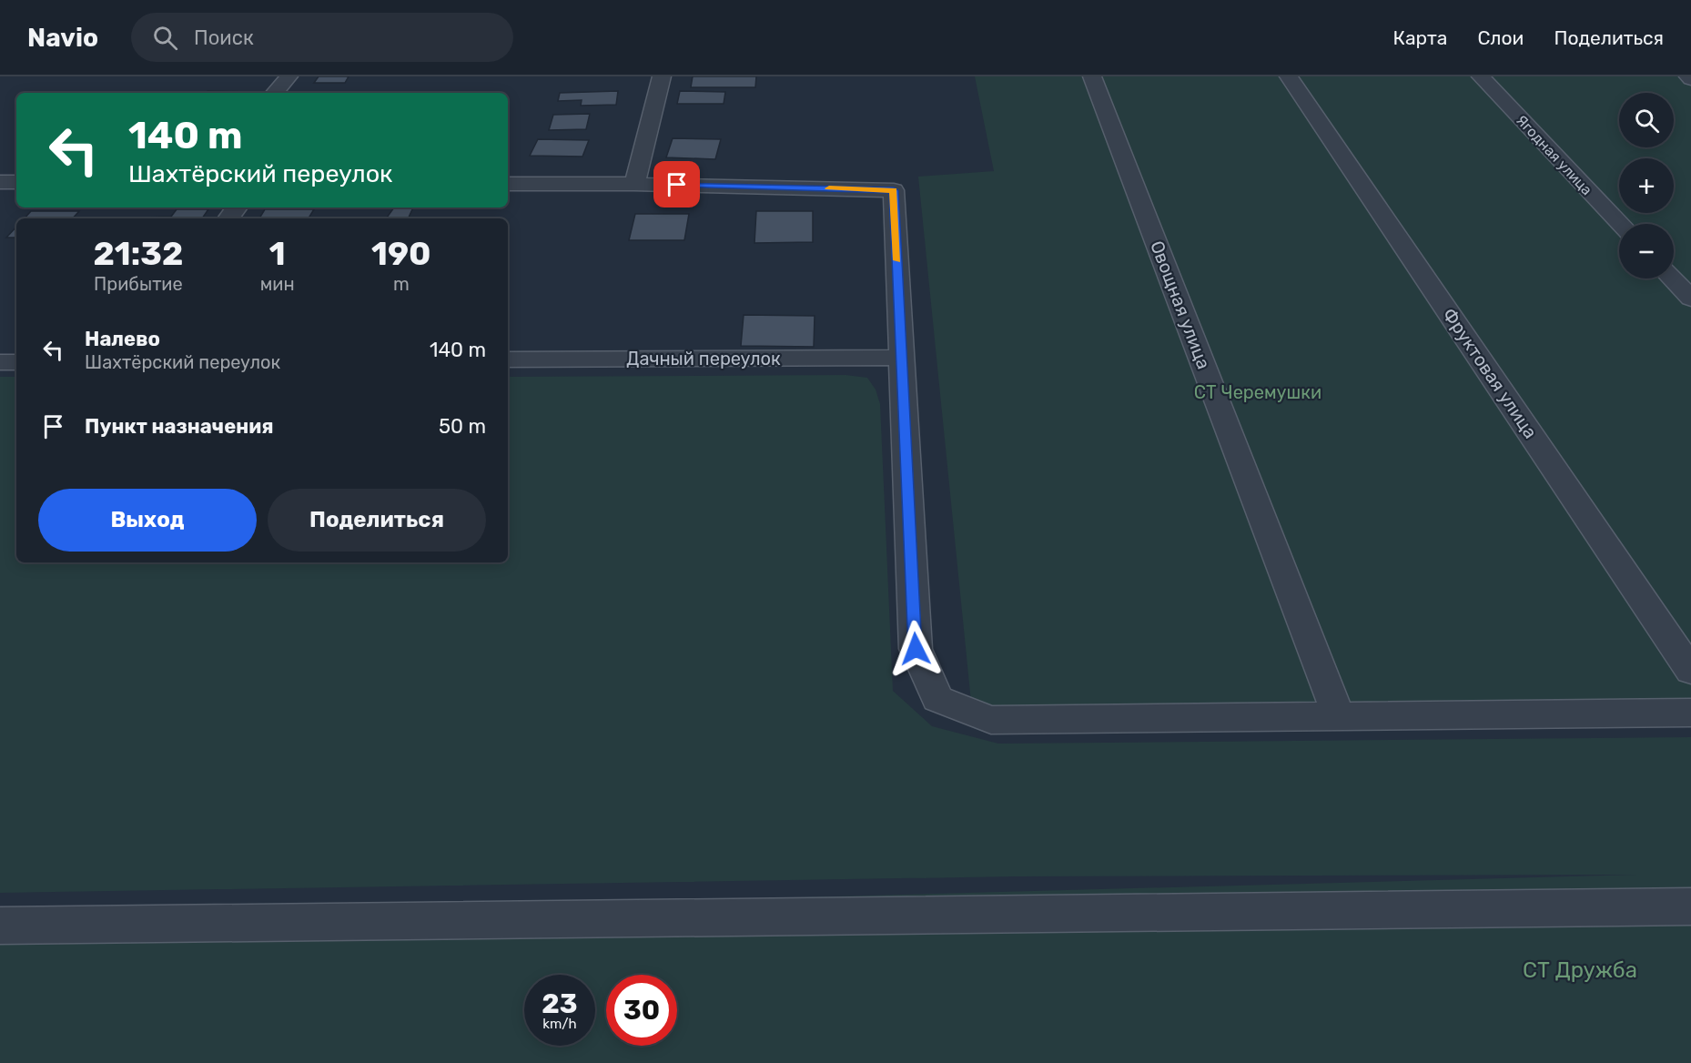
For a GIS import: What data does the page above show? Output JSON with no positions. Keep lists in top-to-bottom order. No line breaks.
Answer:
{"streets":{"street":["Ягодная улица","Овощная улица","Дачный переулок","Фруктовая улица"]},"parks":["СТ Черемушки","СТ Дружба"],"page":{"header":"Navio","search":"Поиск","nav":["Карта","Слои","Поделиться"],"map_buttons":["+","−"],"turn":["140 m","Шахтёрский переулок"],"eta":["21:32","Прибытие","1","мин","190","m"],"list":[{"name":"Налево","note":"Шахтёрский переулок","value":"140 m"},{"name":"Пункт назначения","value":"50 m"}],"buttons":["Выход","Поделиться"],"speed":"23 km/h","limit":"30"}}
